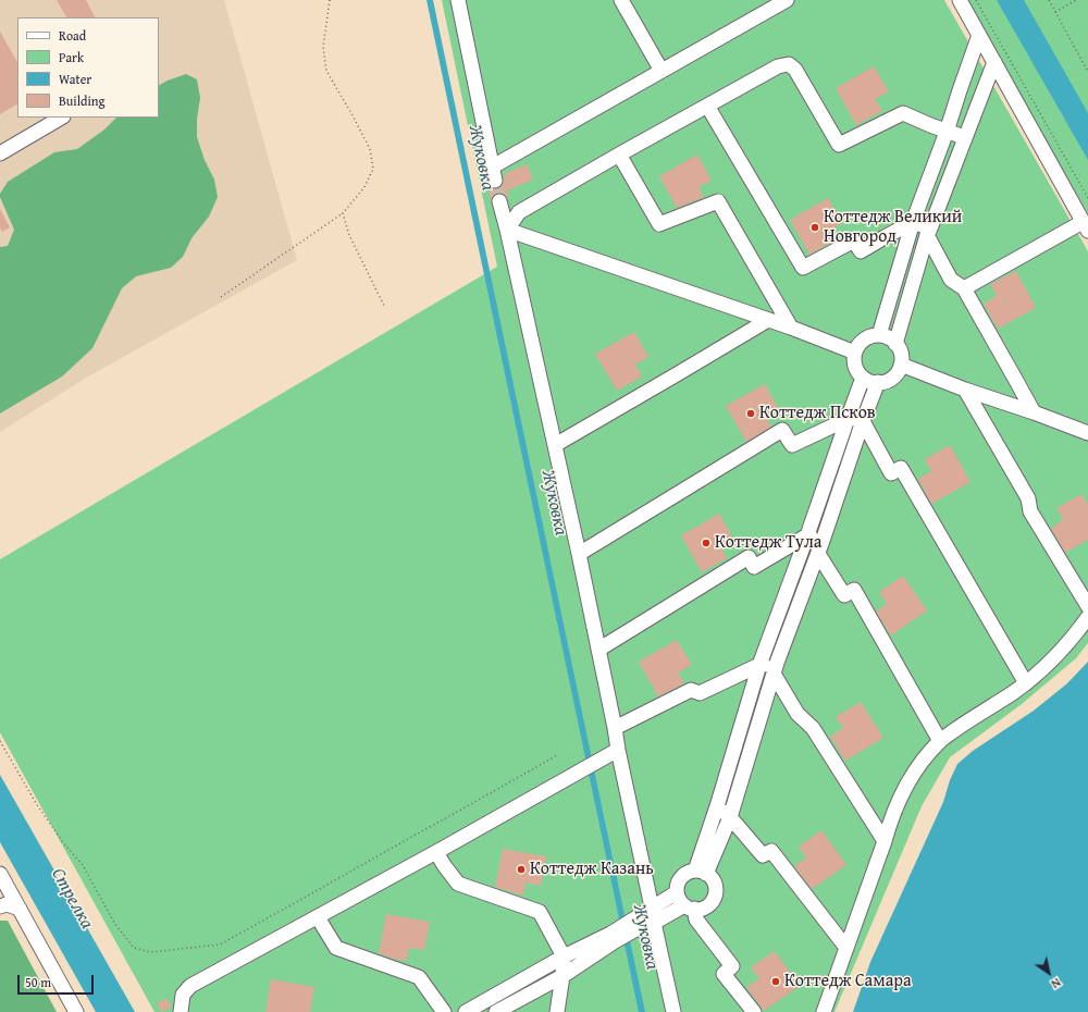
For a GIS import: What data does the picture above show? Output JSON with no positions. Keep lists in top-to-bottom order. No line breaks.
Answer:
{"water":["Жуковка","Стрелка"],"places":["Коттедж Великий Новгород","Коттедж Псков","Коттедж Тула","Коттедж Казань","Коттедж Самара"],"legend":["Road","Park","Water","Building"],"scale_bar":"50 m","north":"bottom right"}
